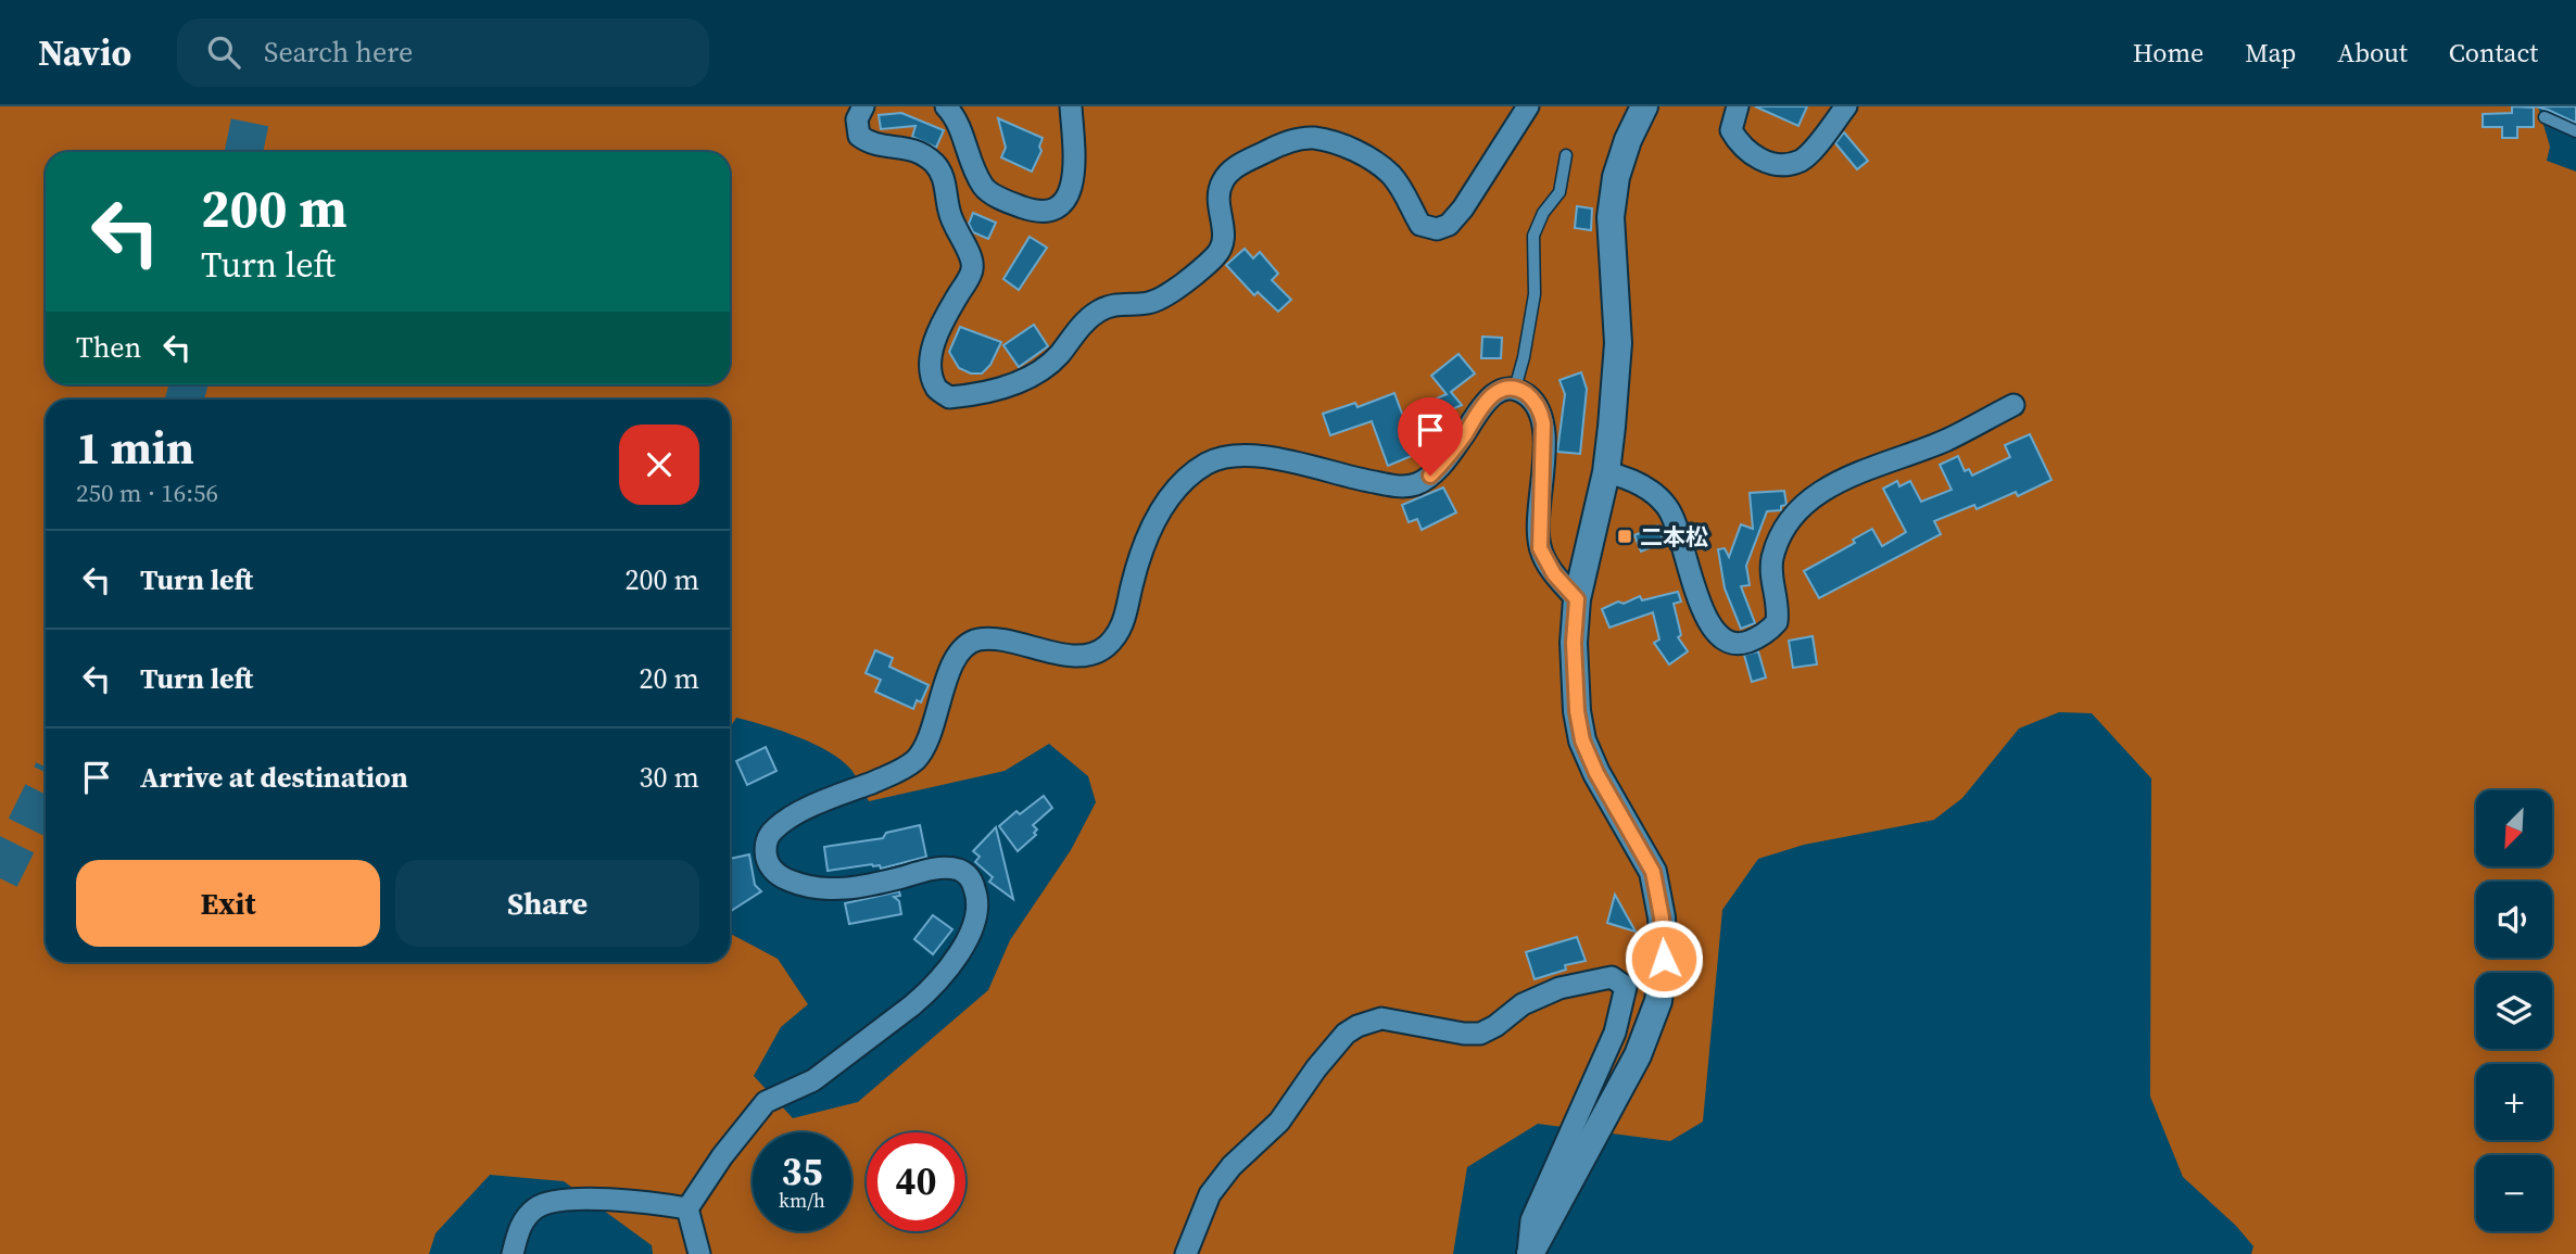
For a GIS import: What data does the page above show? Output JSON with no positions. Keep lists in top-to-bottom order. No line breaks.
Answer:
{"places":{"transit":["二本松"]},"north":"bottom left","page":{"header":"Navio","search":"Search here","nav":["Home","Map","About","Contact"],"turn":["200 m","Turn left"],"then":"Then","heading":["1 min","250 m · 16:56"],"list":[{"name":"Turn left","value":"200 m"},{"name":"Turn left","value":"20 m"},{"name":"Arrive at destination","value":"30 m"}],"map_buttons":["+","−"],"buttons":["Exit","Share"],"speed":"35 km/h","limit":"40"}}
